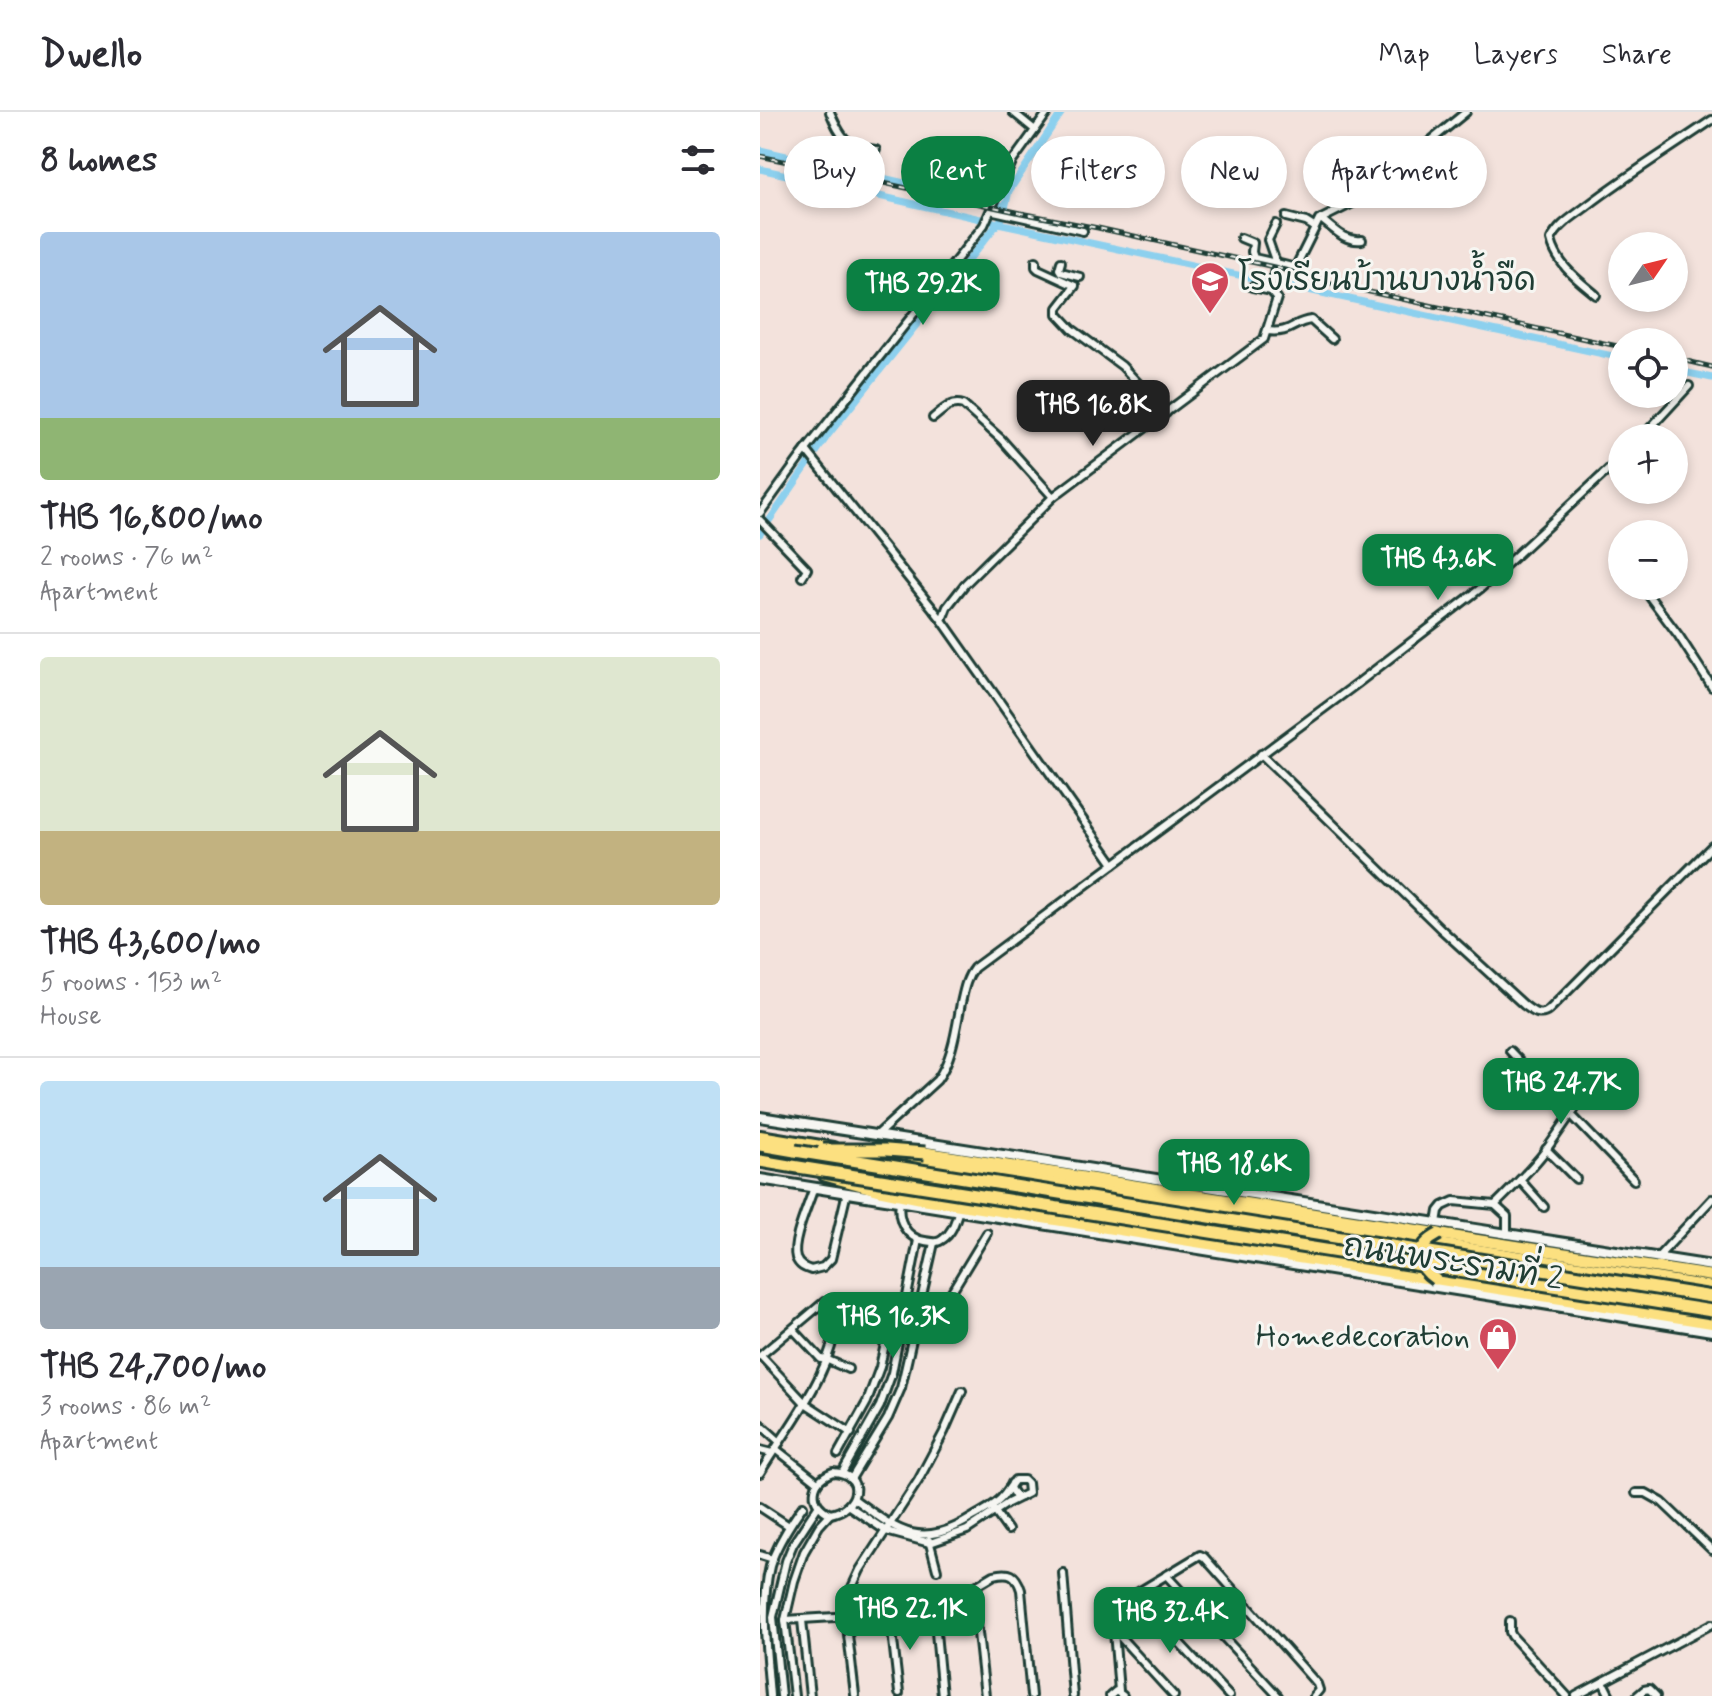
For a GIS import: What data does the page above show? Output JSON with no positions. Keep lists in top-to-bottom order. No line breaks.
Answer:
{"streets":{"highway":["ถนนพระรามที่ 2"]},"places":{"school or university":["โรงเรียนบ้านบางนํ้าจืด"],"shop":["Homedecoration"]},"north":"top right","page":{"header":"Dwello","nav":["Map","Layers","Share"],"heading":"8 homes","chip":["Buy","Rent","Filters","New","Apartment"],"list":[{"name":"THB 16,800/mo","note":"2 rooms · 76 m² · Apartment"},{"name":"THB 43,600/mo","note":"5 rooms · 153 m² · House"},{"name":"THB 24,700/mo","note":"3 rooms · 86 m² · Apartment"}],"map_buttons":["+","−"],"price":["THB 29.2K","THB 16.8K","THB 43.6K","THB 24.7K","THB 18.6K","THB 16.3K","THB 22.1K","THB 32.4K"]}}
